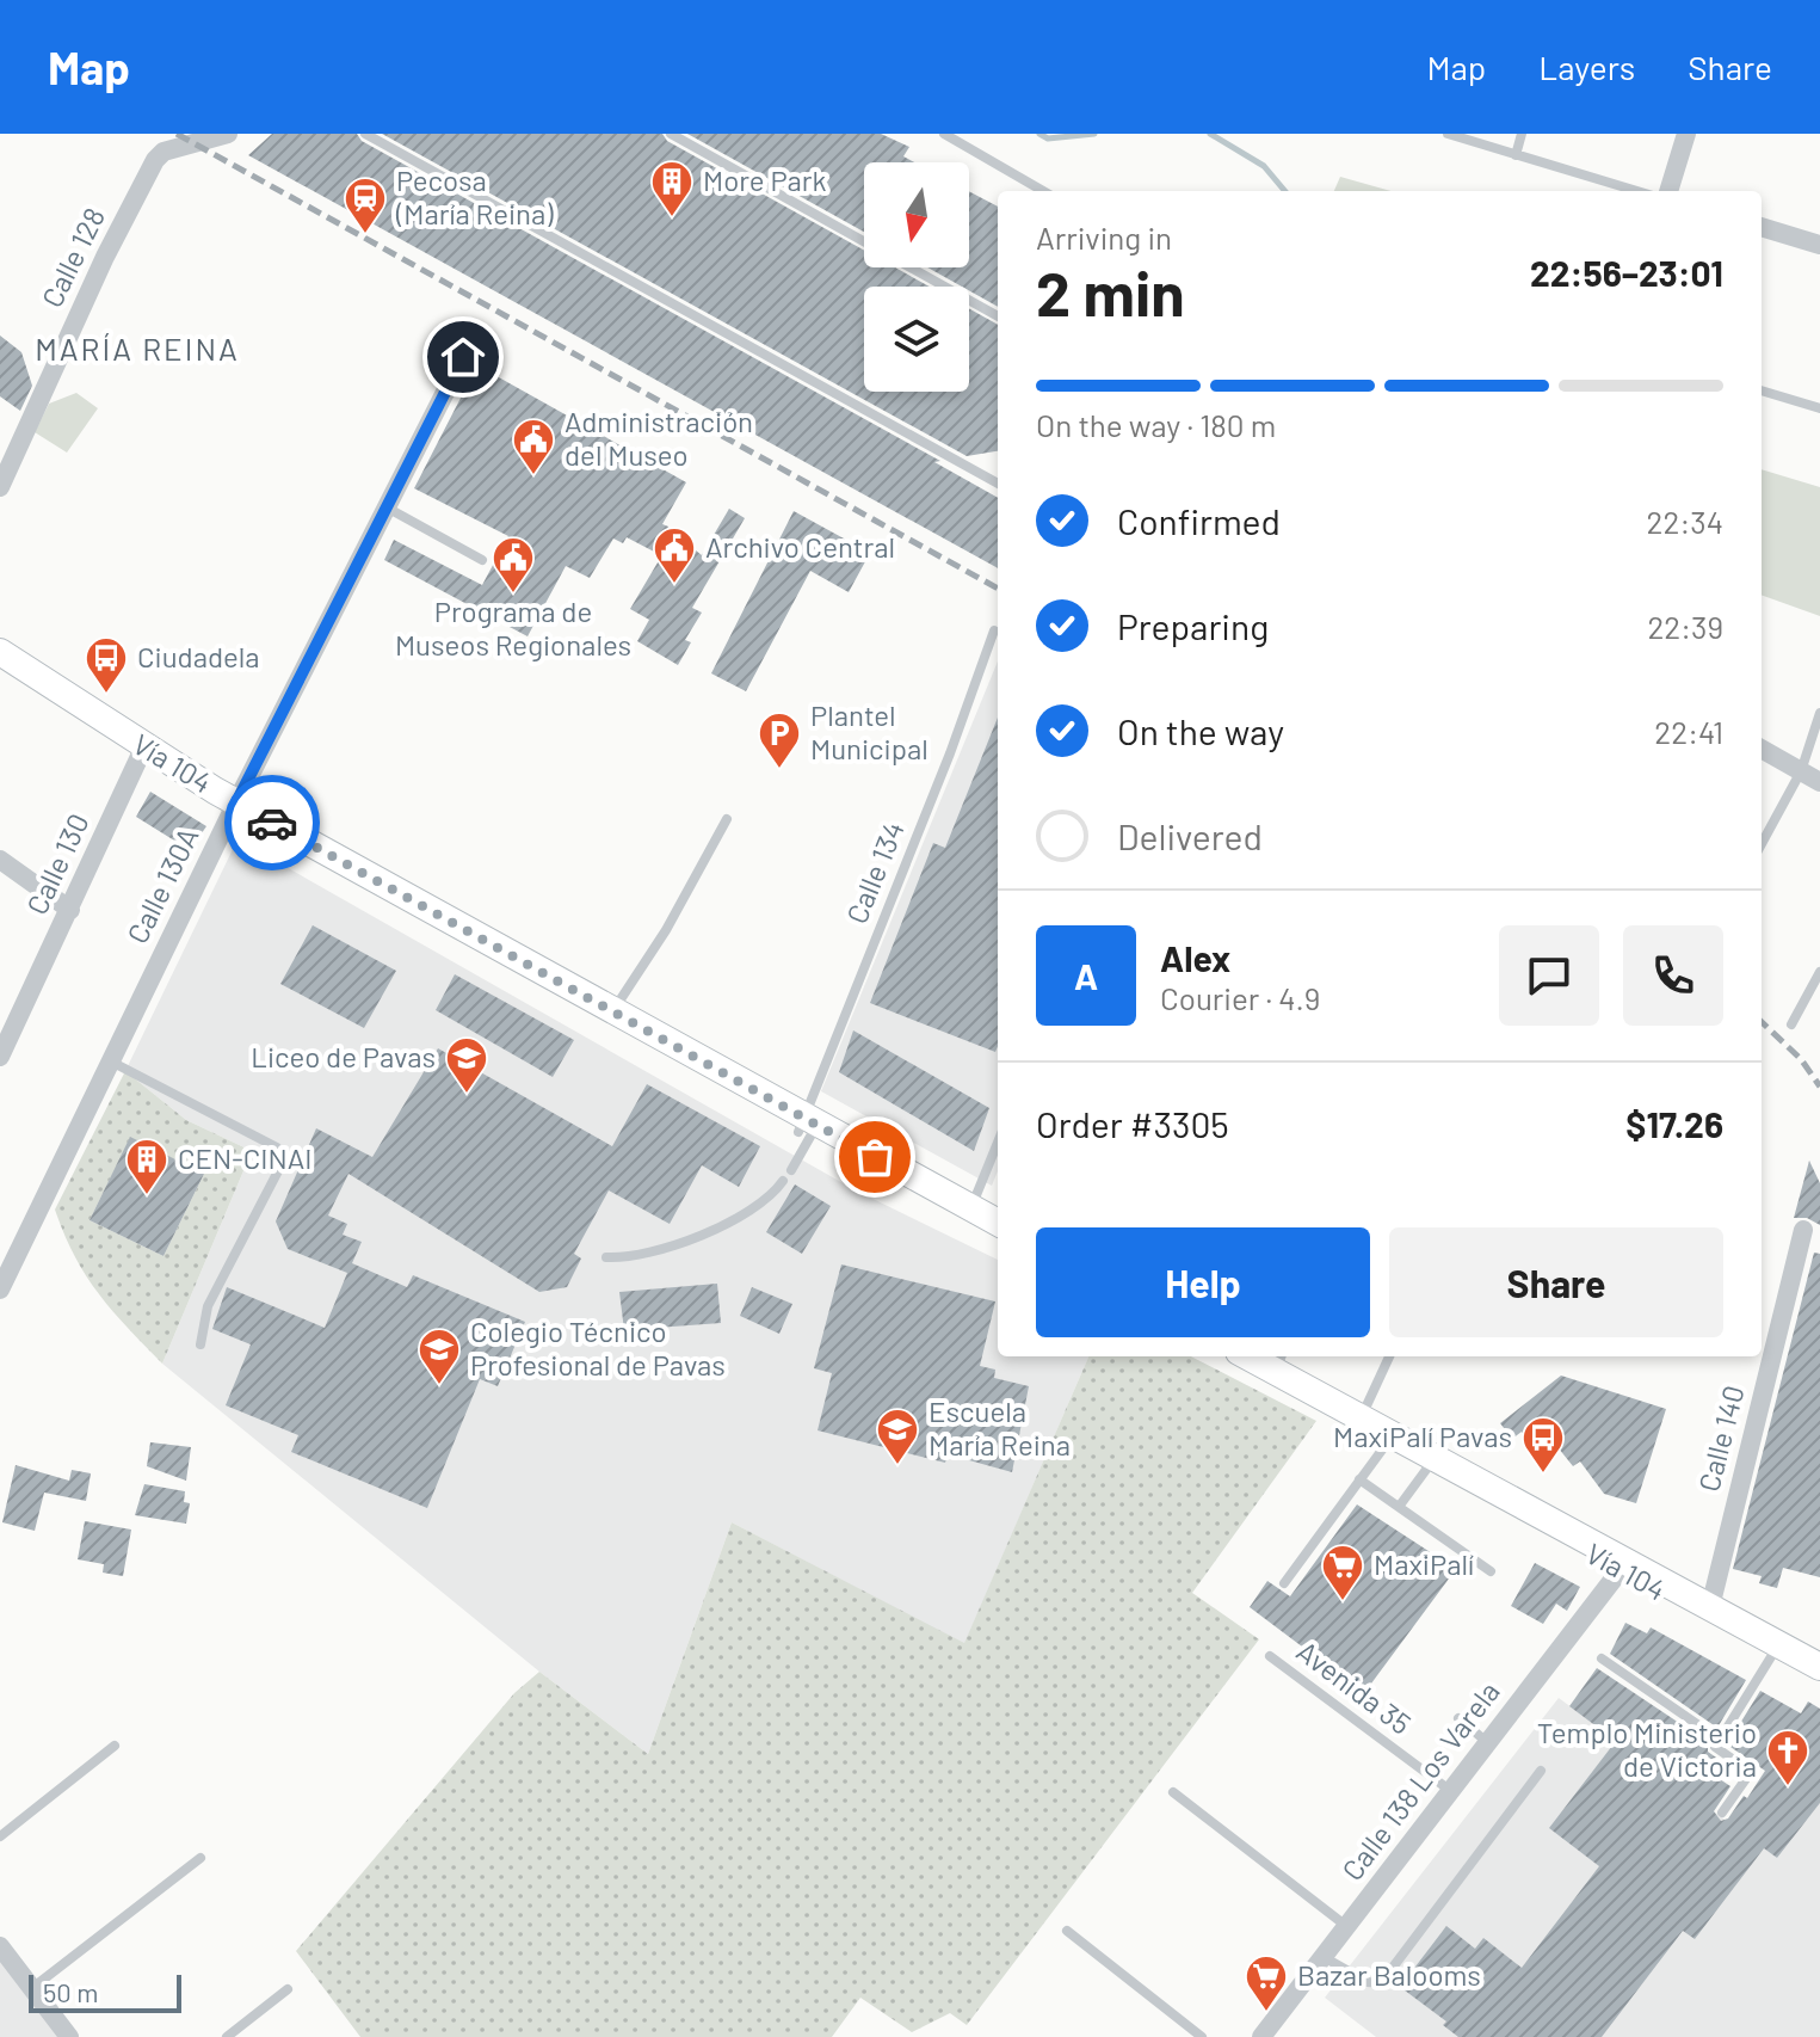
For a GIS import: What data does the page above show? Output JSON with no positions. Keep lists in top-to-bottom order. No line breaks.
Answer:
{"streets":{"main road":["Vía 104"],"street":["Calle 128","Calle 130","Calle 130A","Calle 140","Calle 138 Los Varela"],"lane":["Calle 134","Avenida 35"]},"crossings":[["Vía 104","Calle 130"],["Vía 104","Calle 134"],["Vía 104","Calle 130A"],["Vía 104","Calle 140"],["Vía 104","Calle 138 Los Varela"],["Avenida 35","Calle 138 Los Varela"]],"districts":["MARÍA REINA"],"places":{"building":["More Park","CEN-CINAI"],"station":["Pecosa (María Reina)"],"public building":["Administración del Museo","Archivo Central","Programa de Museos Regionales"],"bus stop":["Ciudadela","MaxiPalí Pavas"],"parking":["Plantel Municipal"],"school or university":["Liceo de Pavas","Colegio Técnico Profesional de Pavas","Escuela María Reina"],"supermarket":["MaxiPalí","Bazar Balooms"],"church":["Templo Ministerio de Victoria"]},"scale_bar":"50 m","north":"bottom","page":{"header":"Map","nav":["Map","Layers","Share"],"heading":["2 min","Arriving in","22:56–23:01"],"panel":["Alex","Courier · 4.9","Order #3305","$17.26"],"bar":"On the way · 180 m","list":[["Confirmed","22:34"],["Preparing","22:39"],["On the way","22:41"],"Delivered"],"round":"A","buttons":["Help","Share"],"scale":"50 m"}}
